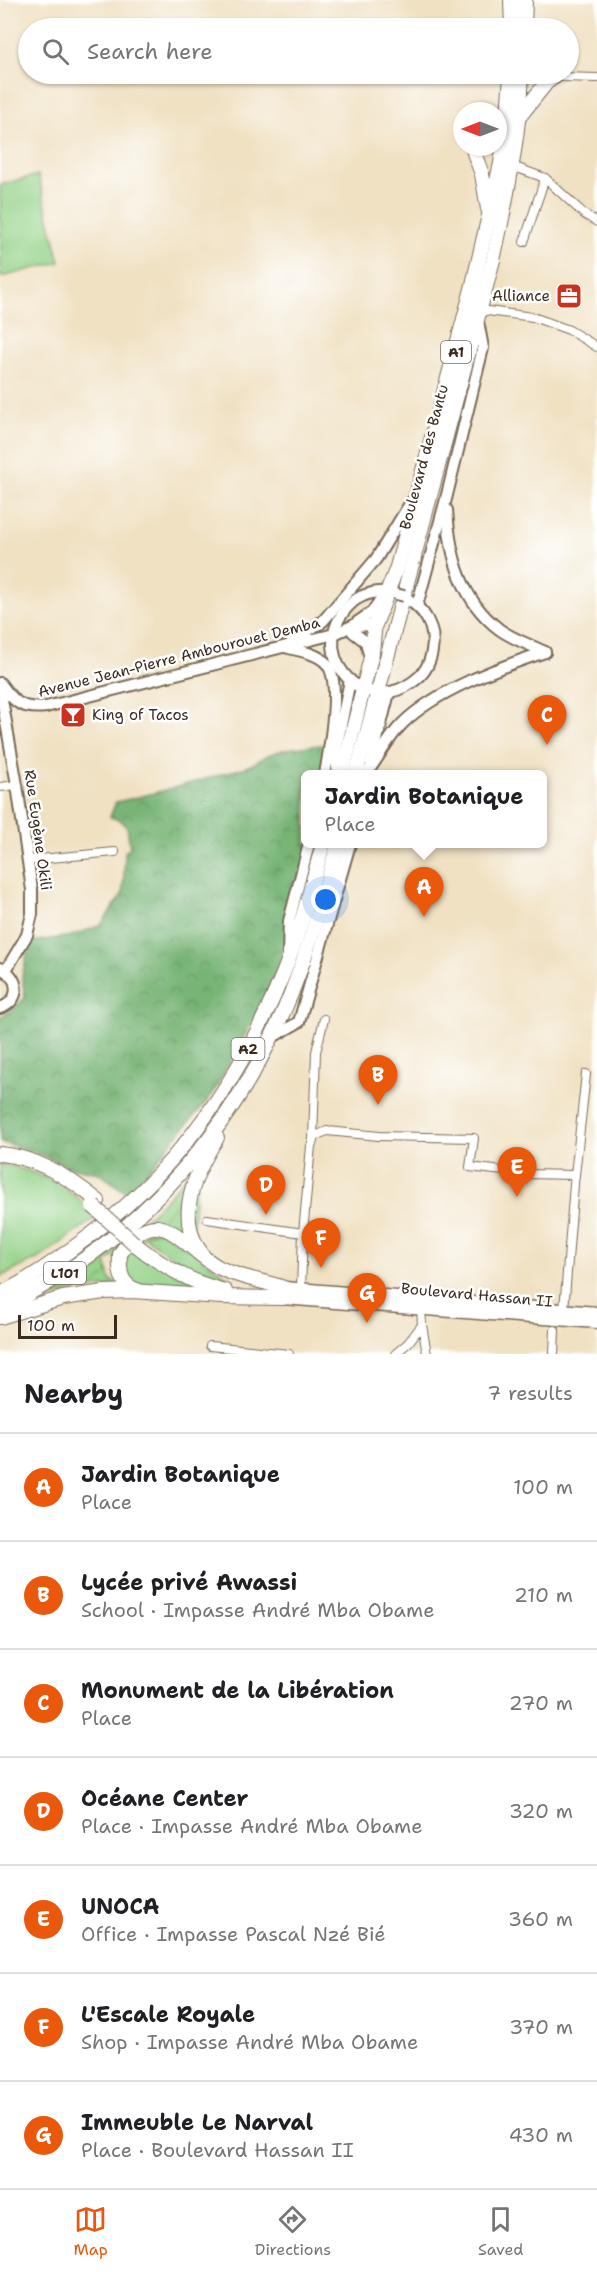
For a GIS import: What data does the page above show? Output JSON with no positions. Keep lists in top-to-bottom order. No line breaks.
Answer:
{"streets":{"highway":["A1","Boulevard des Bantu","A2","L101"],"main road":["Avenue Jean-Pierre Ambourouet Demba","Rue Eugène Okili","Boulevard Hassan II"]},"crossings":[["Boulevard des Bantu","Avenue Jean-Pierre Ambourouet Demba"],["A2","L101"]],"places":{"office":["Alliance"],"bar":["King of Tacos"]},"scale_bar":"100 m","north":"left","page":{"search":"Search here","pins":["C","A","B","E","D","F","G"],"popup":["Jardin Botanique","Place"],"scale":"100 m","heading":["Nearby","7 results"],"list":[{"mark":"A","name":"Jardin Botanique","note":"Place","value":"100 m"},{"mark":"B","name":"Lycée privé Awassi","note":"School · Impasse André Mba Obame","value":"210 m"},{"mark":"C","name":"Monument de la Libération","note":"Place","value":"270 m"},{"mark":"D","name":"Océane Center","note":"Place · Impasse André Mba Obame","value":"320 m"},{"mark":"E","name":"UNOCA","note":"Office · Impasse Pascal Nzé Bié","value":"360 m"},{"mark":"F","name":"L'Escale Royale","note":"Shop · Impasse André Mba Obame","value":"370 m"},{"mark":"G","name":"Immeuble Le Narval","note":"Place · Boulevard Hassan II","value":"430 m"}],"nav":["Map","Directions","Saved"]}}
